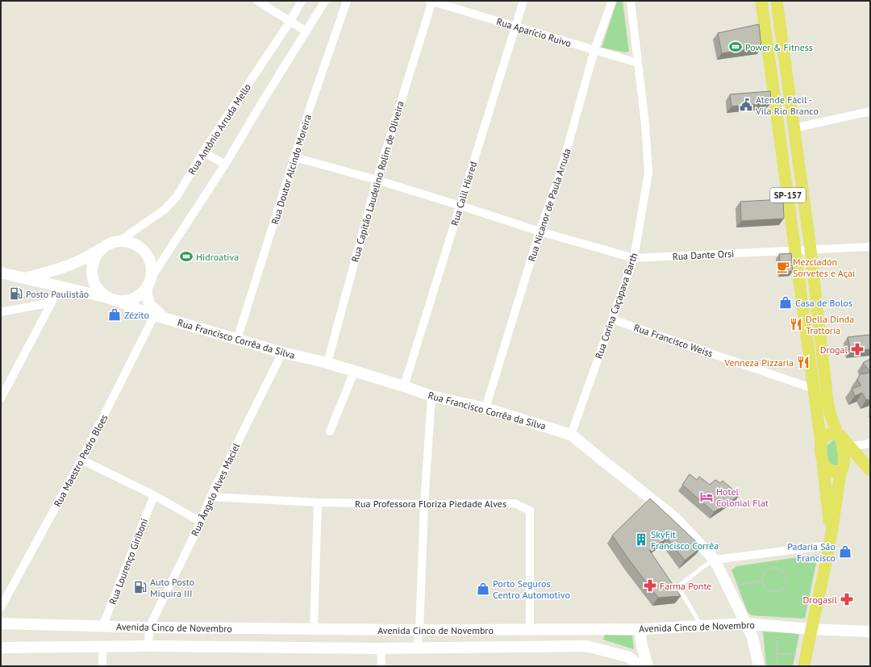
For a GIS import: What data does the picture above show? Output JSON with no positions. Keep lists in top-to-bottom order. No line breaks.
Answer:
{"streets":{"main road":["SP-157","Rua Francisco Corrêa da Silva","Avenida Cinco de Novembro"],"street":["Rua Aparício Ruivo","Rua Antônio Arruda Mello","Rua Doutor Alcindo Moreira","Rua Capitão Laudelino Rolim de Oliveira","Rua Calil Hiared","Rua Nicanor de Paula Arruda","Rua Dante Orsi","Rua Corina Caçapava Barth","Rua Francisco Weiss","Rua Maestro Pedro Bloes","Rua Ângelo Alves Maciel","Rua Professora Floriza Piedade Alves","Rua Lourenço Giriboni"]},"crossings":[["Rua Aparício Ruivo","Rua Capitão Laudelino Rolim de Oliveira"],["Rua Aparício Ruivo","Rua Calil Hiared"],["Rua Aparício Ruivo","Rua Nicanor de Paula Arruda"],["Rua Aparício Ruivo","Rua Corina Caçapava Barth"],["Rua Antônio Arruda Mello","Rua Francisco Corrêa da Silva"],["Rua Doutor Alcindo Moreira","Rua Dante Orsi"],["Rua Doutor Alcindo Moreira","Rua Francisco Corrêa da Silva"],["Rua Capitão Laudelino Rolim de Oliveira","Rua Dante Orsi"],["Rua Capitão Laudelino Rolim de Oliveira","Rua Francisco Corrêa da Silva"],["Rua Calil Hiared","Rua Dante Orsi"],["Rua Calil Hiared","Rua Francisco Corrêa da Silva"],["SP-157","Rua Dante Orsi"],["SP-157","Rua Francisco Weiss"],["Rua Nicanor de Paula Arruda","Rua Dante Orsi"],["Rua Nicanor de Paula Arruda","Rua Francisco Corrêa da Silva"],["Rua Dante Orsi","Rua Corina Caçapava Barth"],["Rua Corina Caçapava Barth","Rua Francisco Corrêa da Silva"],["Rua Corina Caçapava Barth","Rua Francisco Weiss"],["Rua Francisco Corrêa da Silva","Rua Maestro Pedro Bloes"],["Rua Francisco Corrêa da Silva","Rua Ângelo Alves Maciel"],["Rua Francisco Corrêa da Silva","Avenida Cinco de Novembro"],["Rua Ângelo Alves Maciel","Rua Professora Floriza Piedade Alves"],["Rua Ângelo Alves Maciel","Avenida Cinco de Novembro"],["Rua Professora Floriza Piedade Alves","Avenida Cinco de Novembro"],["Rua Lourenço Giriboni","Avenida Cinco de Novembro"]],"places":{"sports":["Power & Fitness","Hidroativa"],"public building":["Atende Fácil - Vila Rio Branco"],"cafe":["Mezcladón Sorvetes e Açaí"],"fuel station":["Posto Paulistão","Auto Posto Miquira III"],"shop":["Casa de Bolos","Zézito","Padaria São Francisco","Porto Seguros Centro Automotivo"],"restaurant":["Della Dinda Trattoria","Venneza Pizzaria"],"pharmacy":["Drogal","Farma Ponte","Drogasil"],"hotel":["Hotel Colonial Flat"],"building":["SkyFit Francisco Corrêa"]}}
